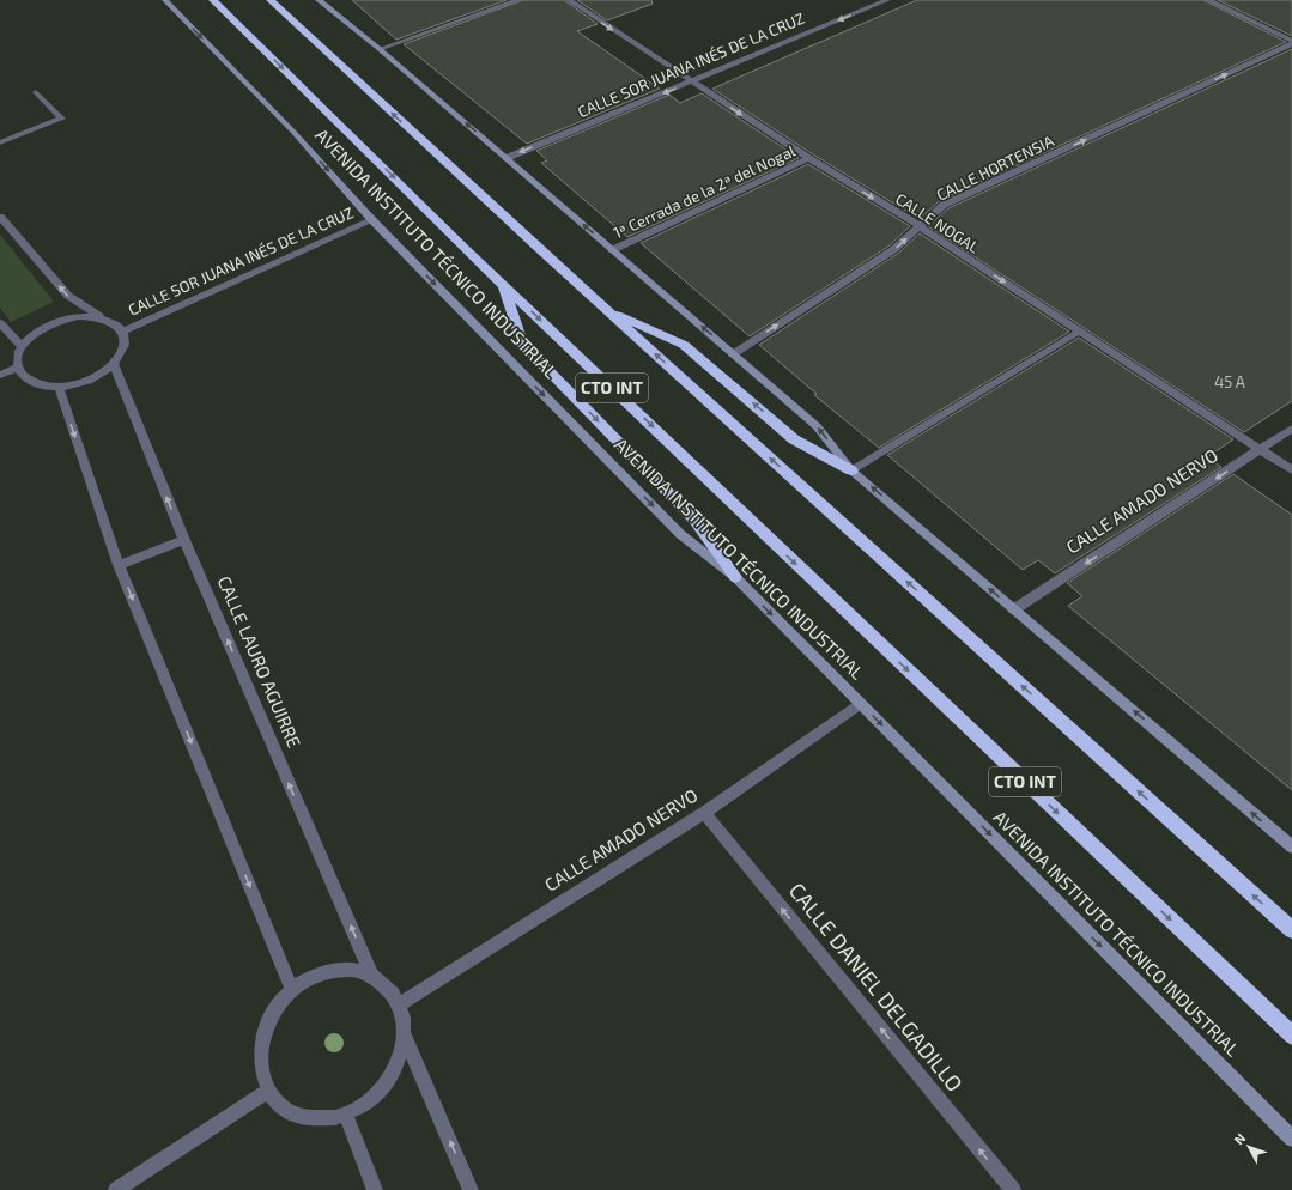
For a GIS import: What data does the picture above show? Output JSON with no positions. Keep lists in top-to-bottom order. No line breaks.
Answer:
{"streets":{"highway":["CTO INT"],"main road":["AVENIDA INSTITUTO TÉCNICO INDUSTRIAL"],"street":["CALLE SOR JUANA INÉS DE LA CRUZ","CALLE HORTENSIA","1ª Cerrada de la 2ª del Nogal","CALLE NOGAL","CALLE AMADO NERVO","CALLE LAURO AGUIRRE","CALLE DANIEL DELGADILLO"]},"crossings":[["CALLE SOR JUANA INÉS DE LA CRUZ","CALLE NOGAL"],["CALLE SOR JUANA INÉS DE LA CRUZ","AVENIDA INSTITUTO TÉCNICO INDUSTRIAL"],["CALLE SOR JUANA INÉS DE LA CRUZ","CALLE LAURO AGUIRRE"],["CALLE HORTENSIA","CALLE NOGAL"],["1ª Cerrada de la 2ª del Nogal","CALLE NOGAL"],["CALLE NOGAL","CALLE AMADO NERVO"],["AVENIDA INSTITUTO TÉCNICO INDUSTRIAL","CALLE AMADO NERVO"],["CALLE AMADO NERVO","CALLE LAURO AGUIRRE"],["CALLE AMADO NERVO","CALLE DANIEL DELGADILLO"]],"one_way":["CALLE SOR JUANA INÉS DE LA CRUZ","CALLE HORTENSIA","CALLE NOGAL","AVENIDA INSTITUTO TÉCNICO INDUSTRIAL","CALLE DANIEL DELGADILLO"],"house_numbers":["45 A"],"north":"top left"}
